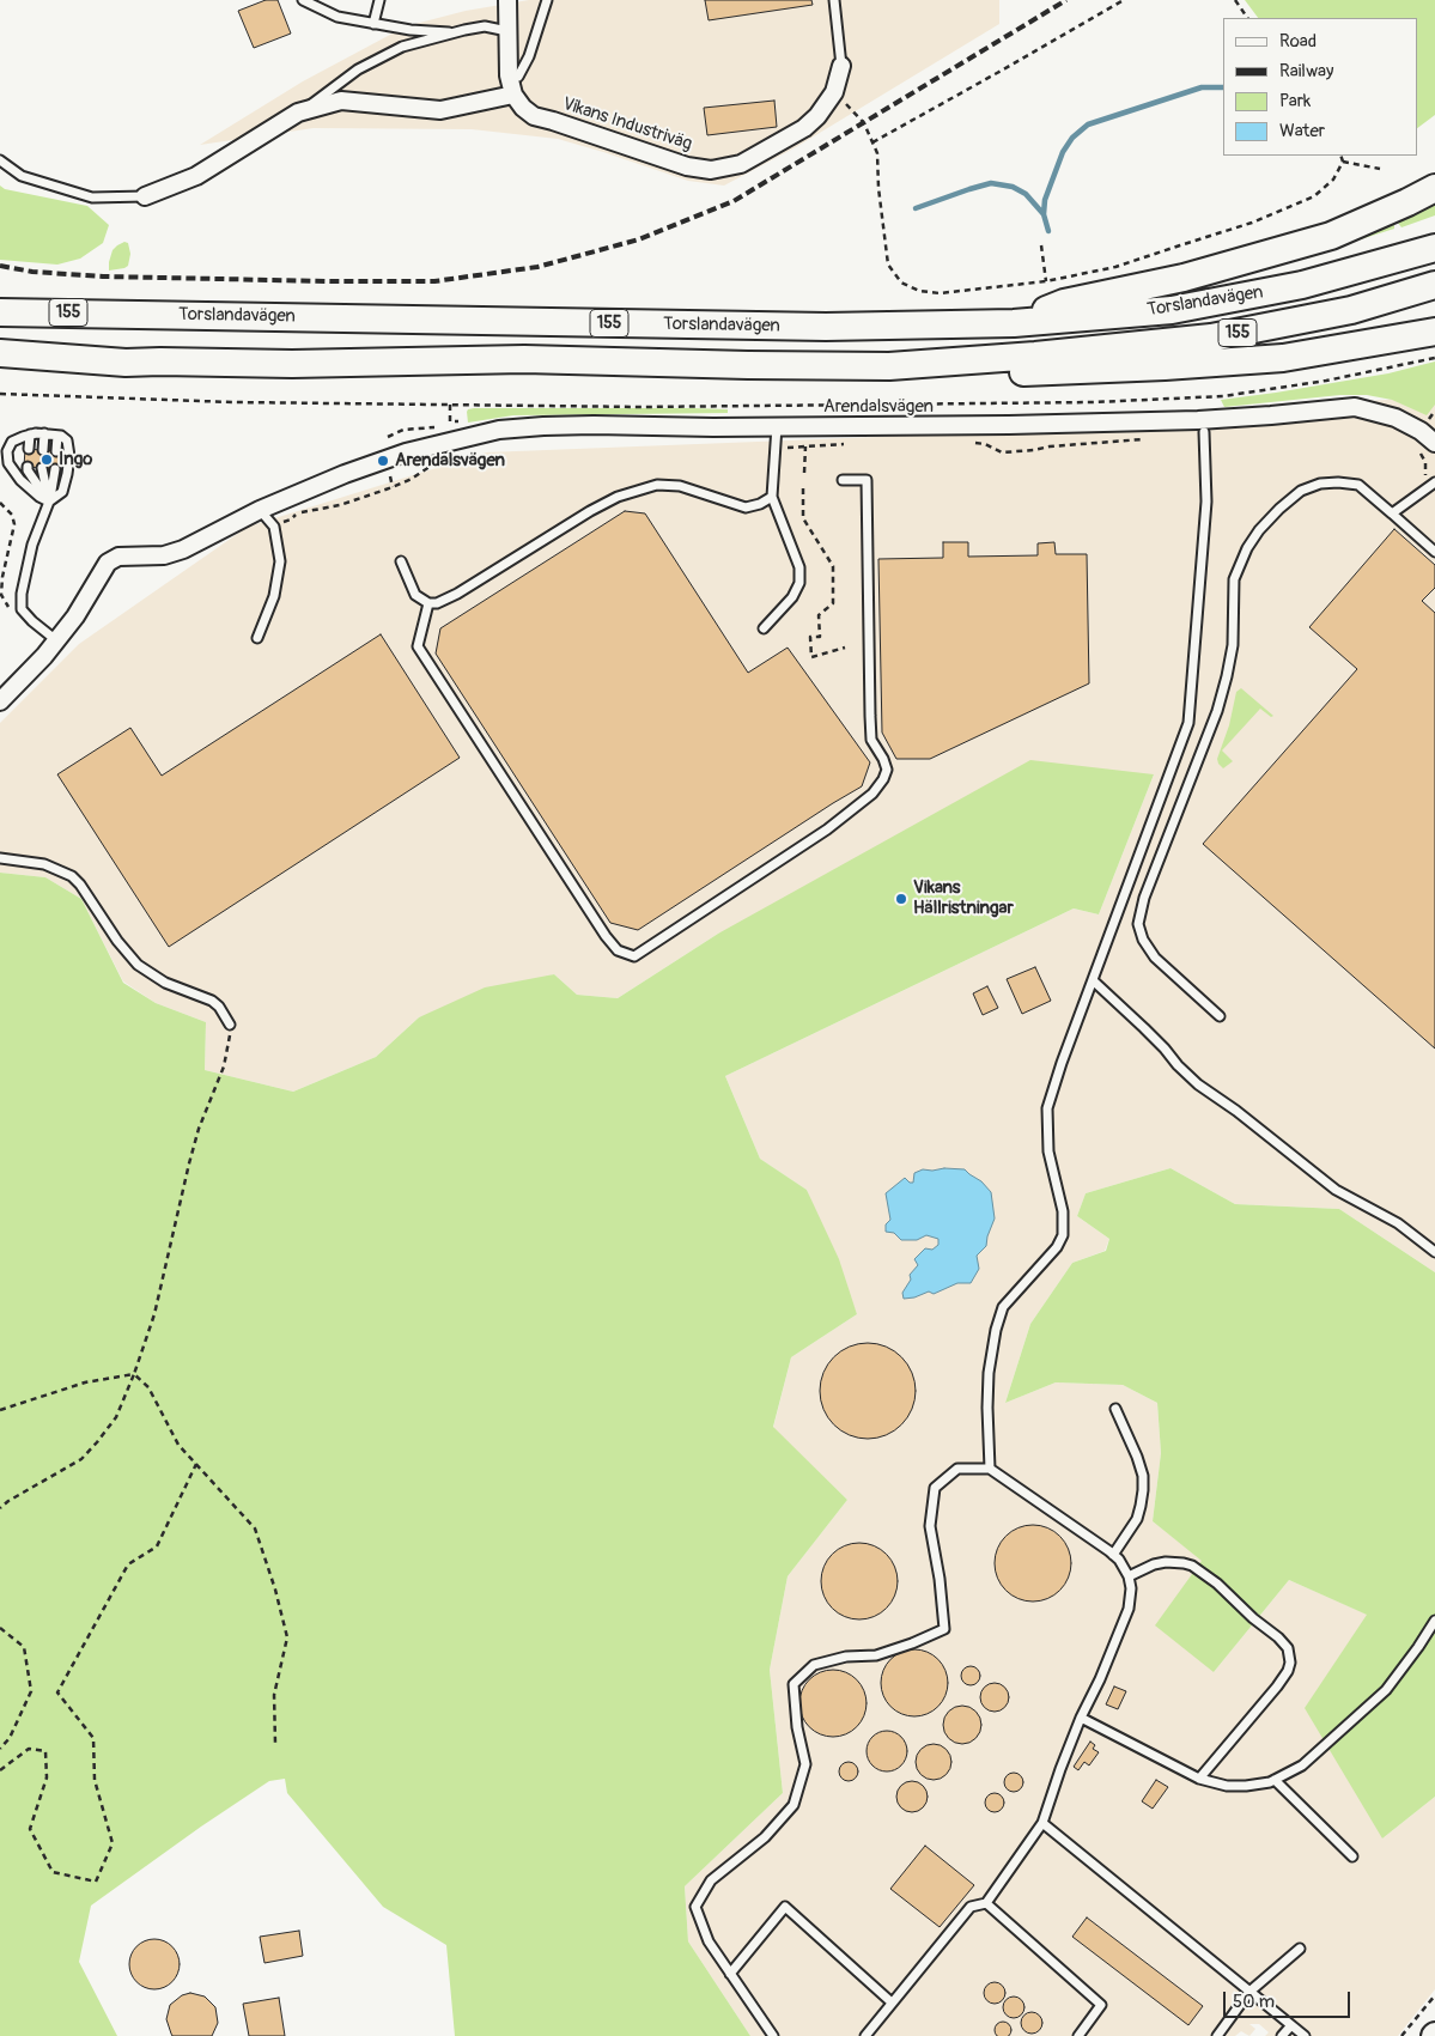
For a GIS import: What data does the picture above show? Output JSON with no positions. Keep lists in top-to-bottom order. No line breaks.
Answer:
{"streets":{"main road":["Torslandavägen","155"],"street":["Vikans Industriväg","Arendalsvägen"]},"places":["Ingo","Arendalsvägen","Vikans Hällristningar"],"legend":["Road","Railway","Park","Water"],"scale_bar":"50 m"}
